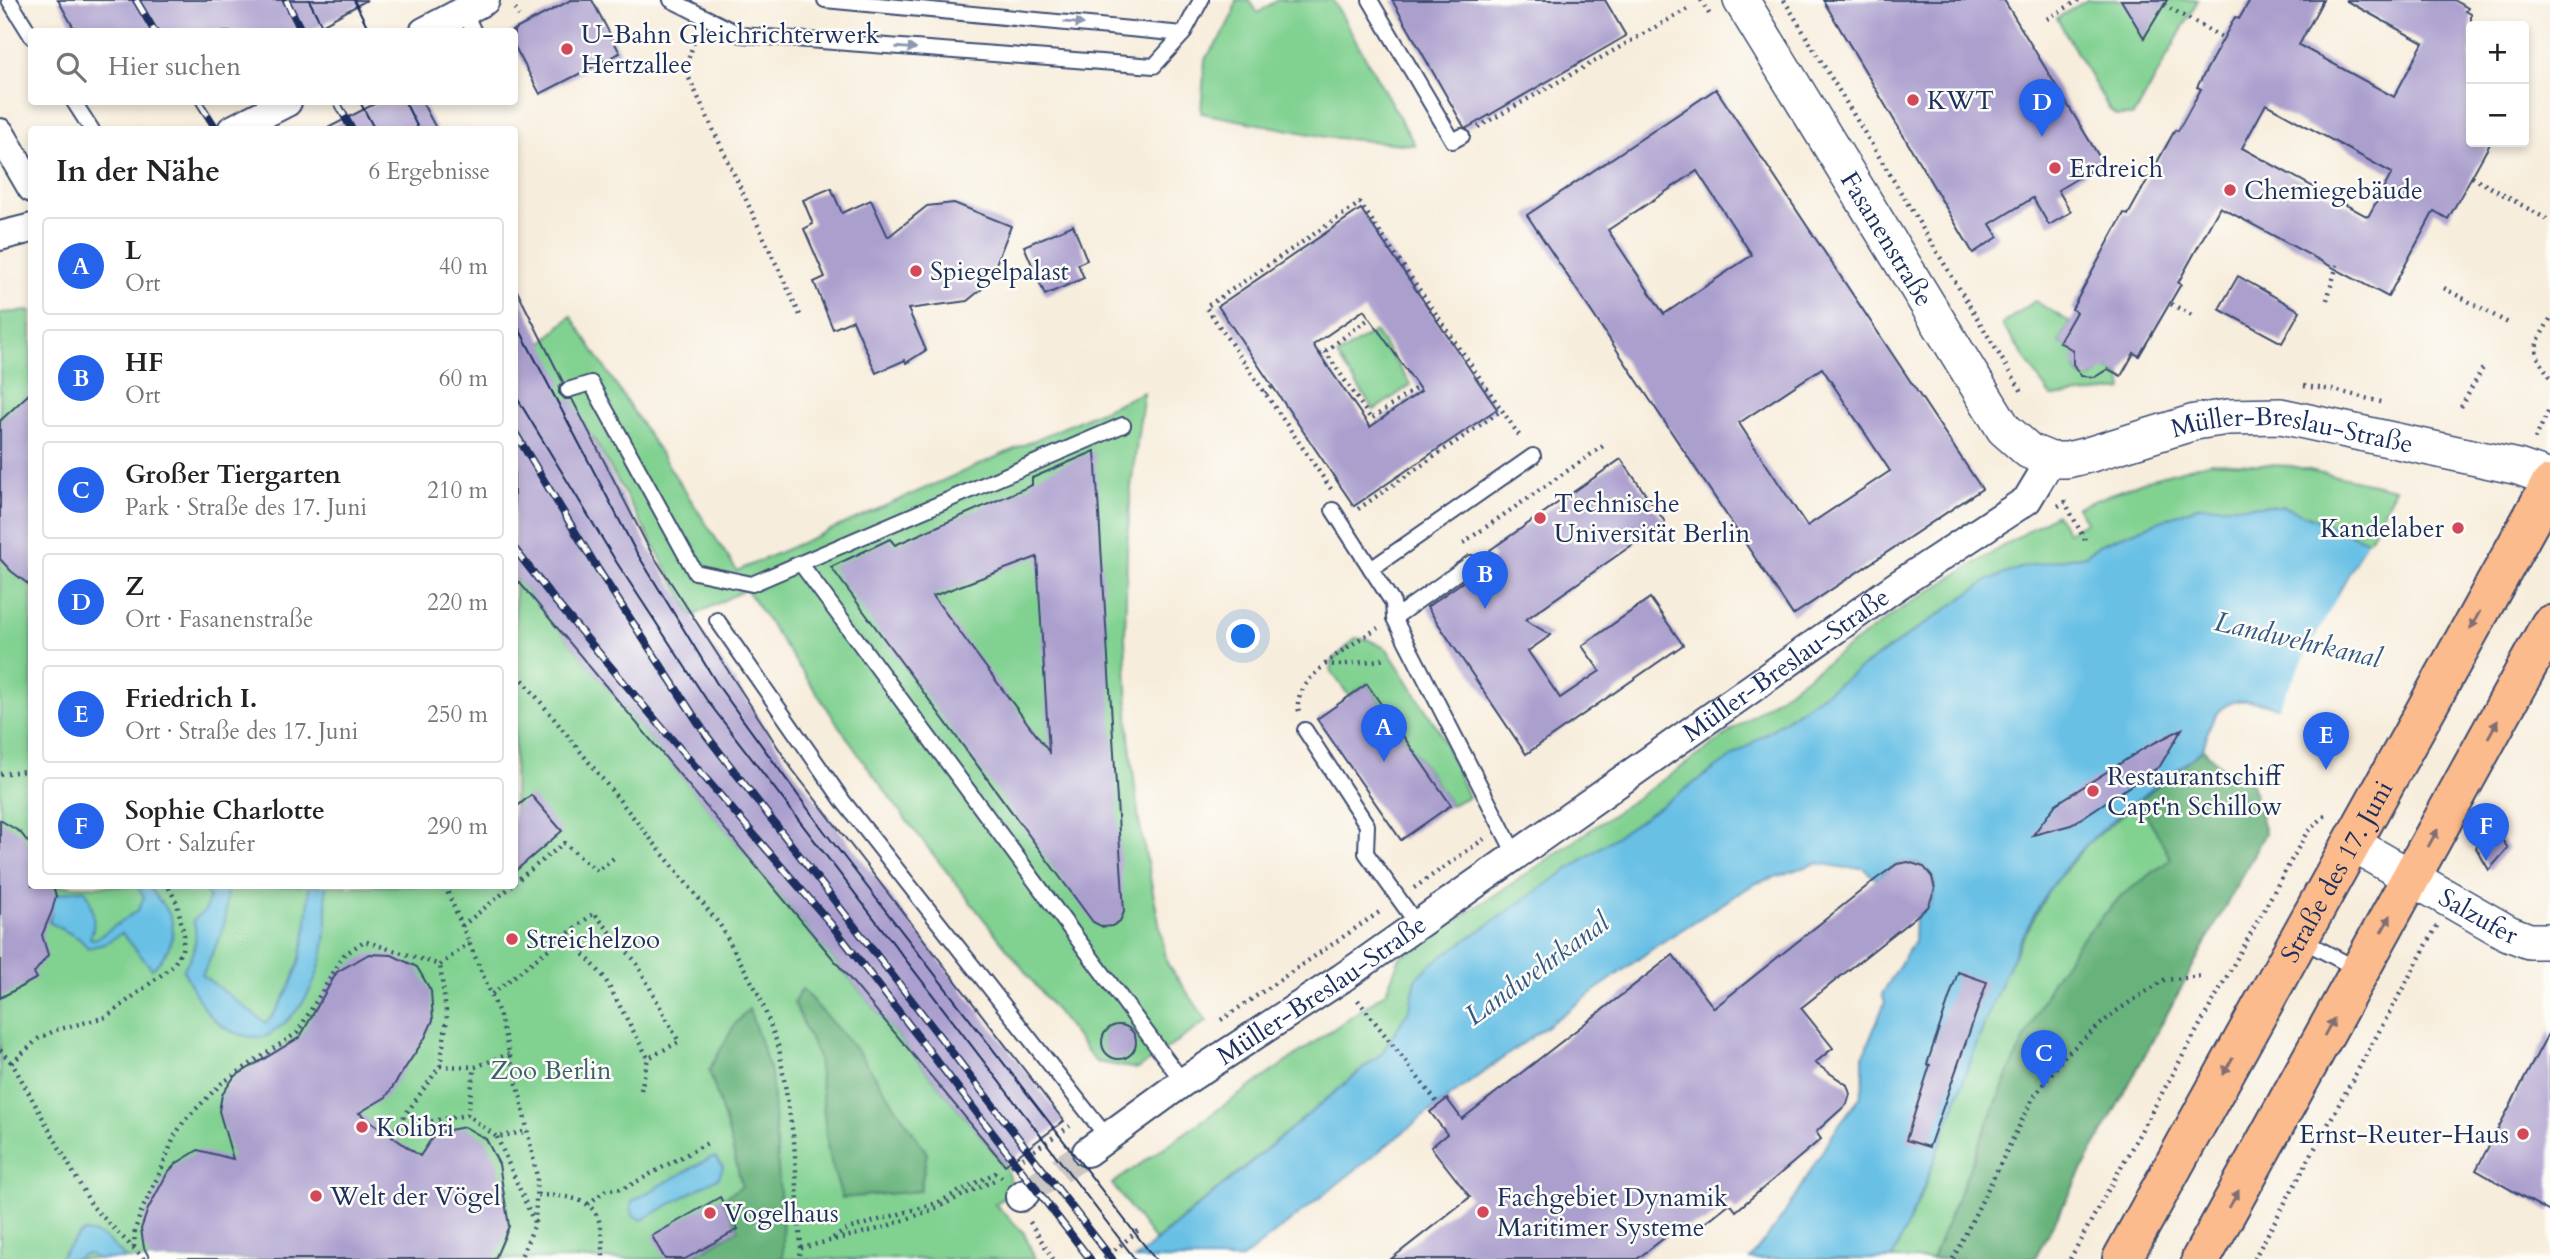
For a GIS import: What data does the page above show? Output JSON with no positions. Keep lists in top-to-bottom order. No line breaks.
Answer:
{"streets":{"main road":["Straße des 17. Juni"],"street":["Fasanenstraße","Müller-Breslau-Straße","Salzufer"]},"crossings":[["Fasanenstraße","Müller-Breslau-Straße"],["Straße des 17. Juni","Salzufer"]],"water":["Landwehrkanal"],"parks":["Zoo Berlin"],"places":["U-Bahn Gleichrichterwerk Hertzallee","KWT","Erdreich","Chemiegebäude","Spiegelpalast","Technische Universität Berlin","Kandelaber","Restaurantschiff Capt'n Schillow","Streichelzoo","Kolibri","Ernst-Reuter-Haus","Welt der Vögel","Fachgebiet Dynamik Maritimer Systeme","Vogelhaus"],"page":{"map_buttons":["+","−"],"search":"Hier suchen","pins":["D","B","A","E","F","C"],"heading":["In der Nähe","6 Ergebnisse"],"list":[{"mark":"A","name":"L","note":"Ort","value":"40 m"},{"mark":"B","name":"HF","note":"Ort","value":"60 m"},{"mark":"C","name":"Großer Tiergarten","note":"Park · Straße des 17. Juni","value":"210 m"},{"mark":"D","name":"Z","note":"Ort · Fasanenstraße","value":"220 m"},{"mark":"E","name":"Friedrich I.","note":"Ort · Straße des 17. Juni","value":"250 m"},{"mark":"F","name":"Sophie Charlotte","note":"Ort · Salzufer","value":"290 m"}]}}
